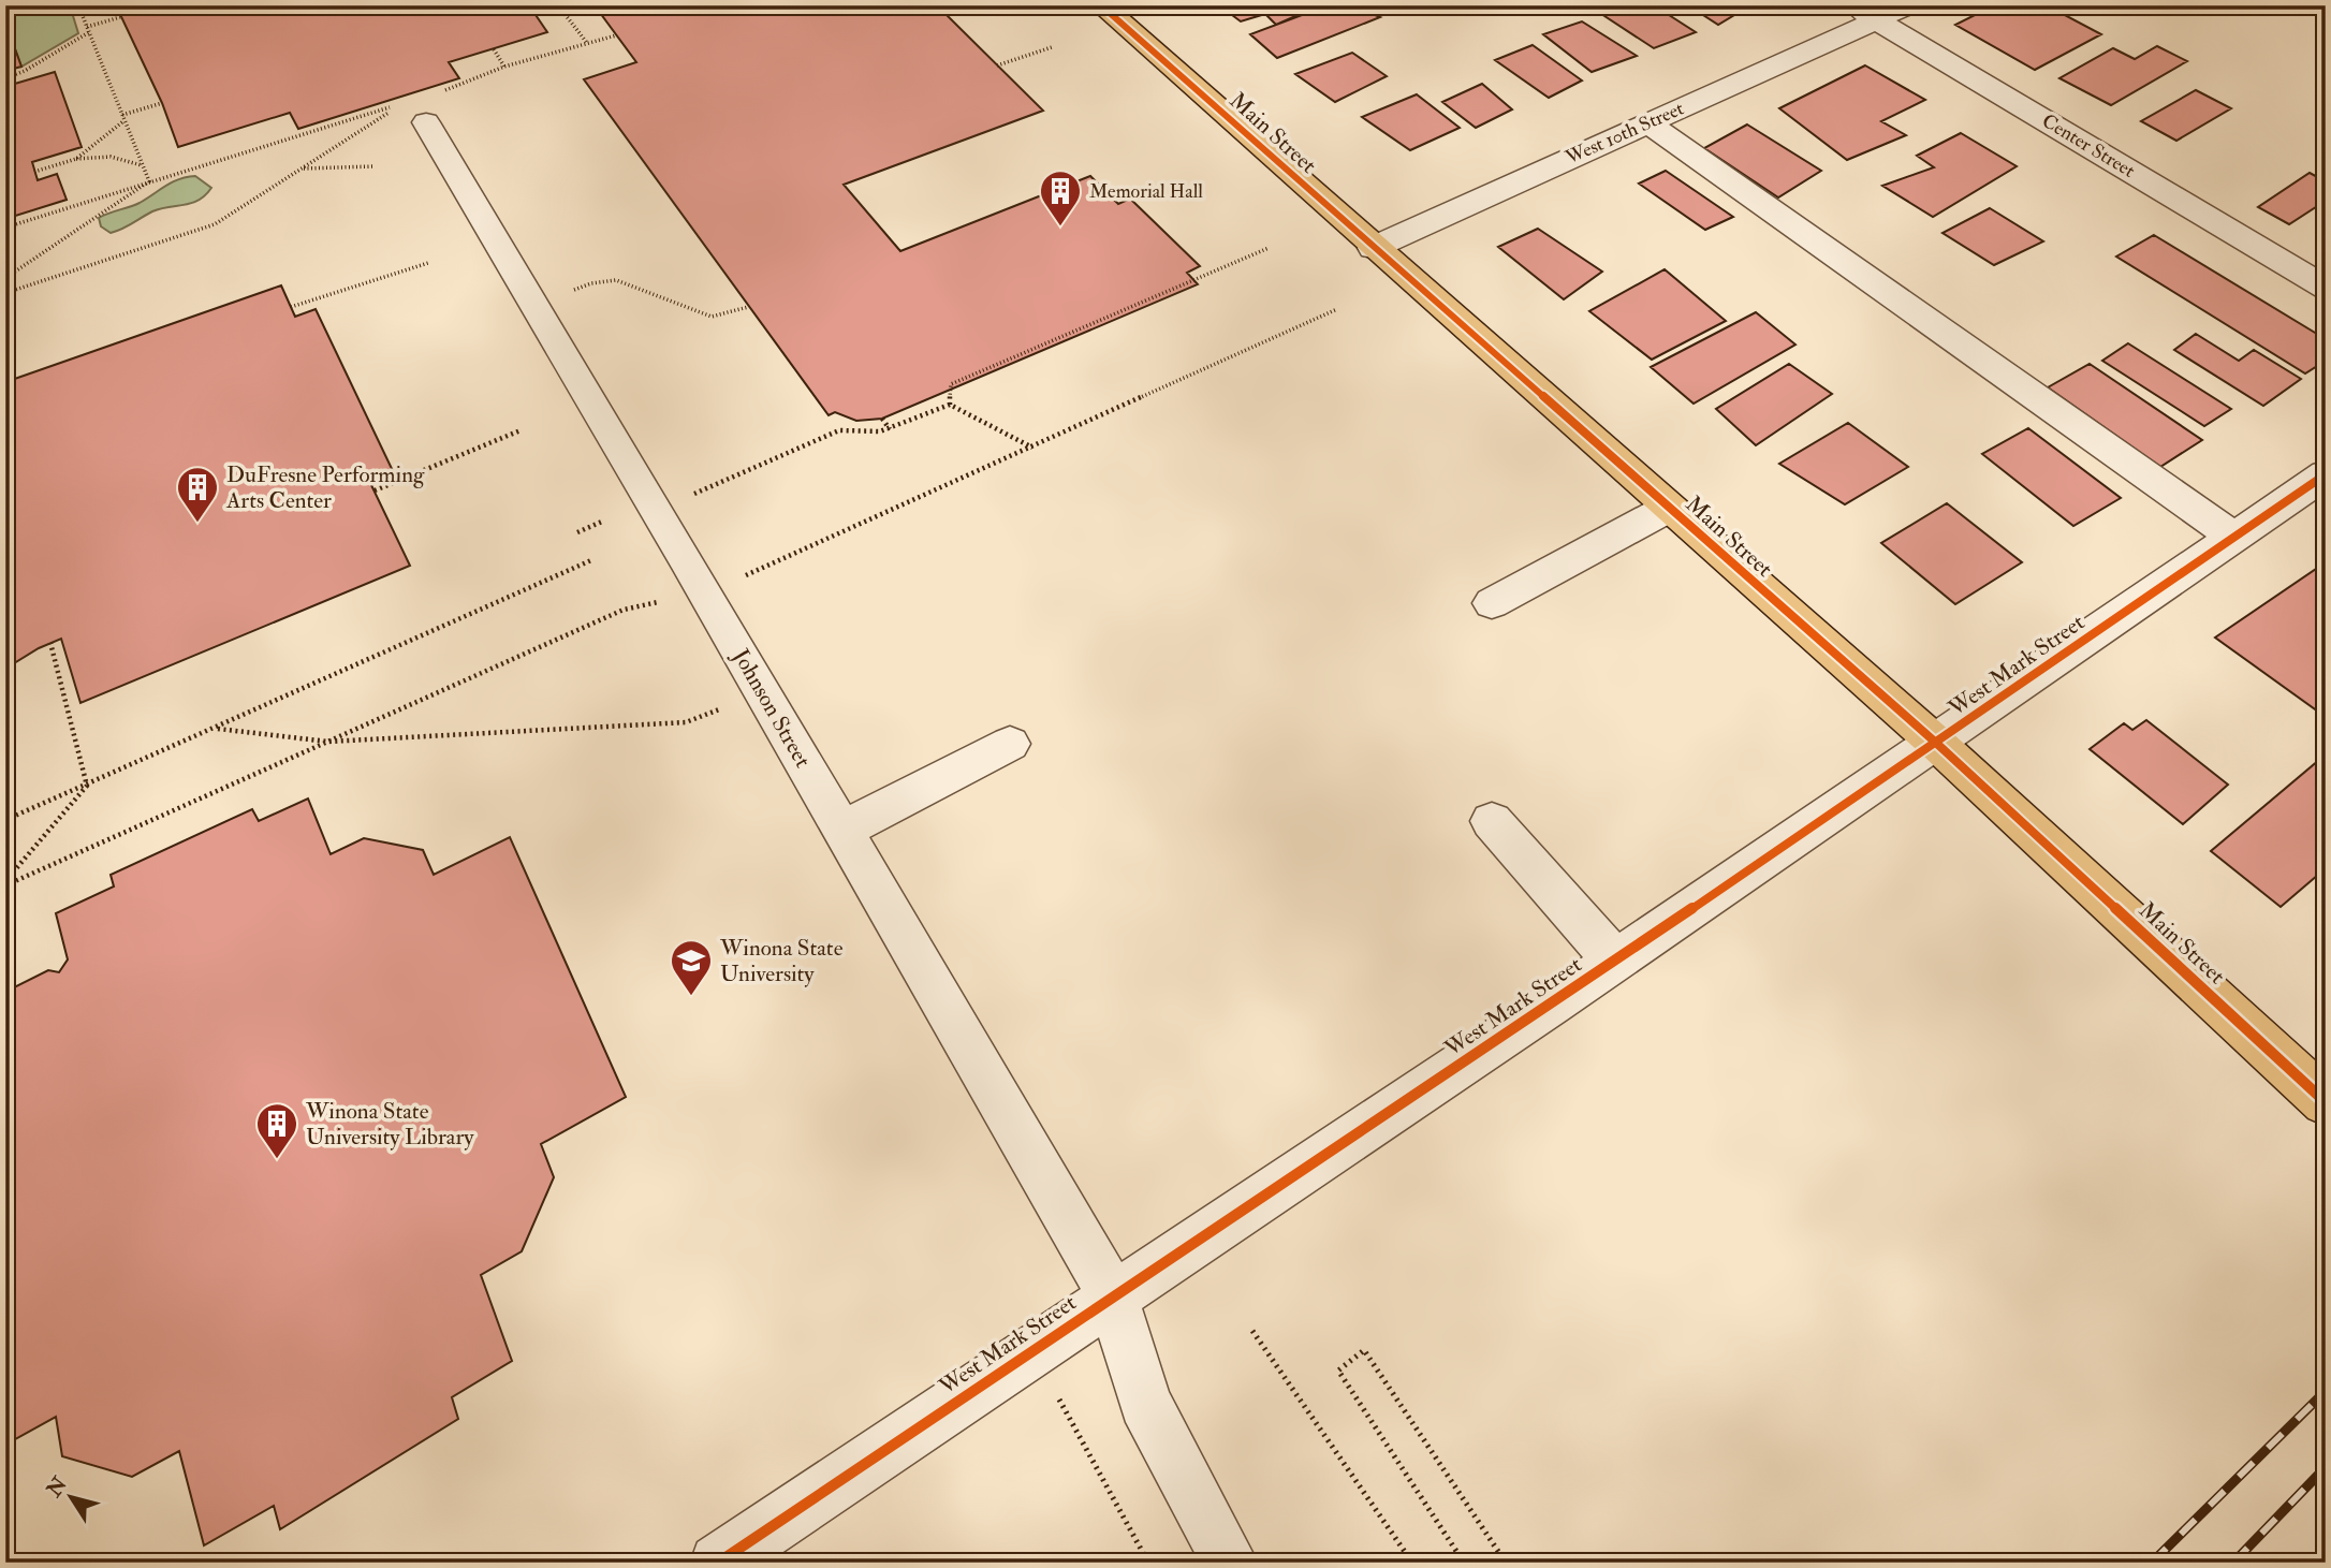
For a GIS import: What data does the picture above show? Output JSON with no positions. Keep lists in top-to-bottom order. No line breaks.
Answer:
{"streets":{"main road":["Main Street"],"street":["West 10th Street","Center Street","West Mark Street","Johnson Street"]},"crossings":[["Main Street","West 10th Street"],["Main Street","West Mark Street"],["West 10th Street","Center Street"],["West Mark Street","Johnson Street"]],"places":{"building":["Memorial Hall","DuFresne Performing Arts Center","Winona State University Library"],"school or university":["Winona State University"]},"north":"top left"}
